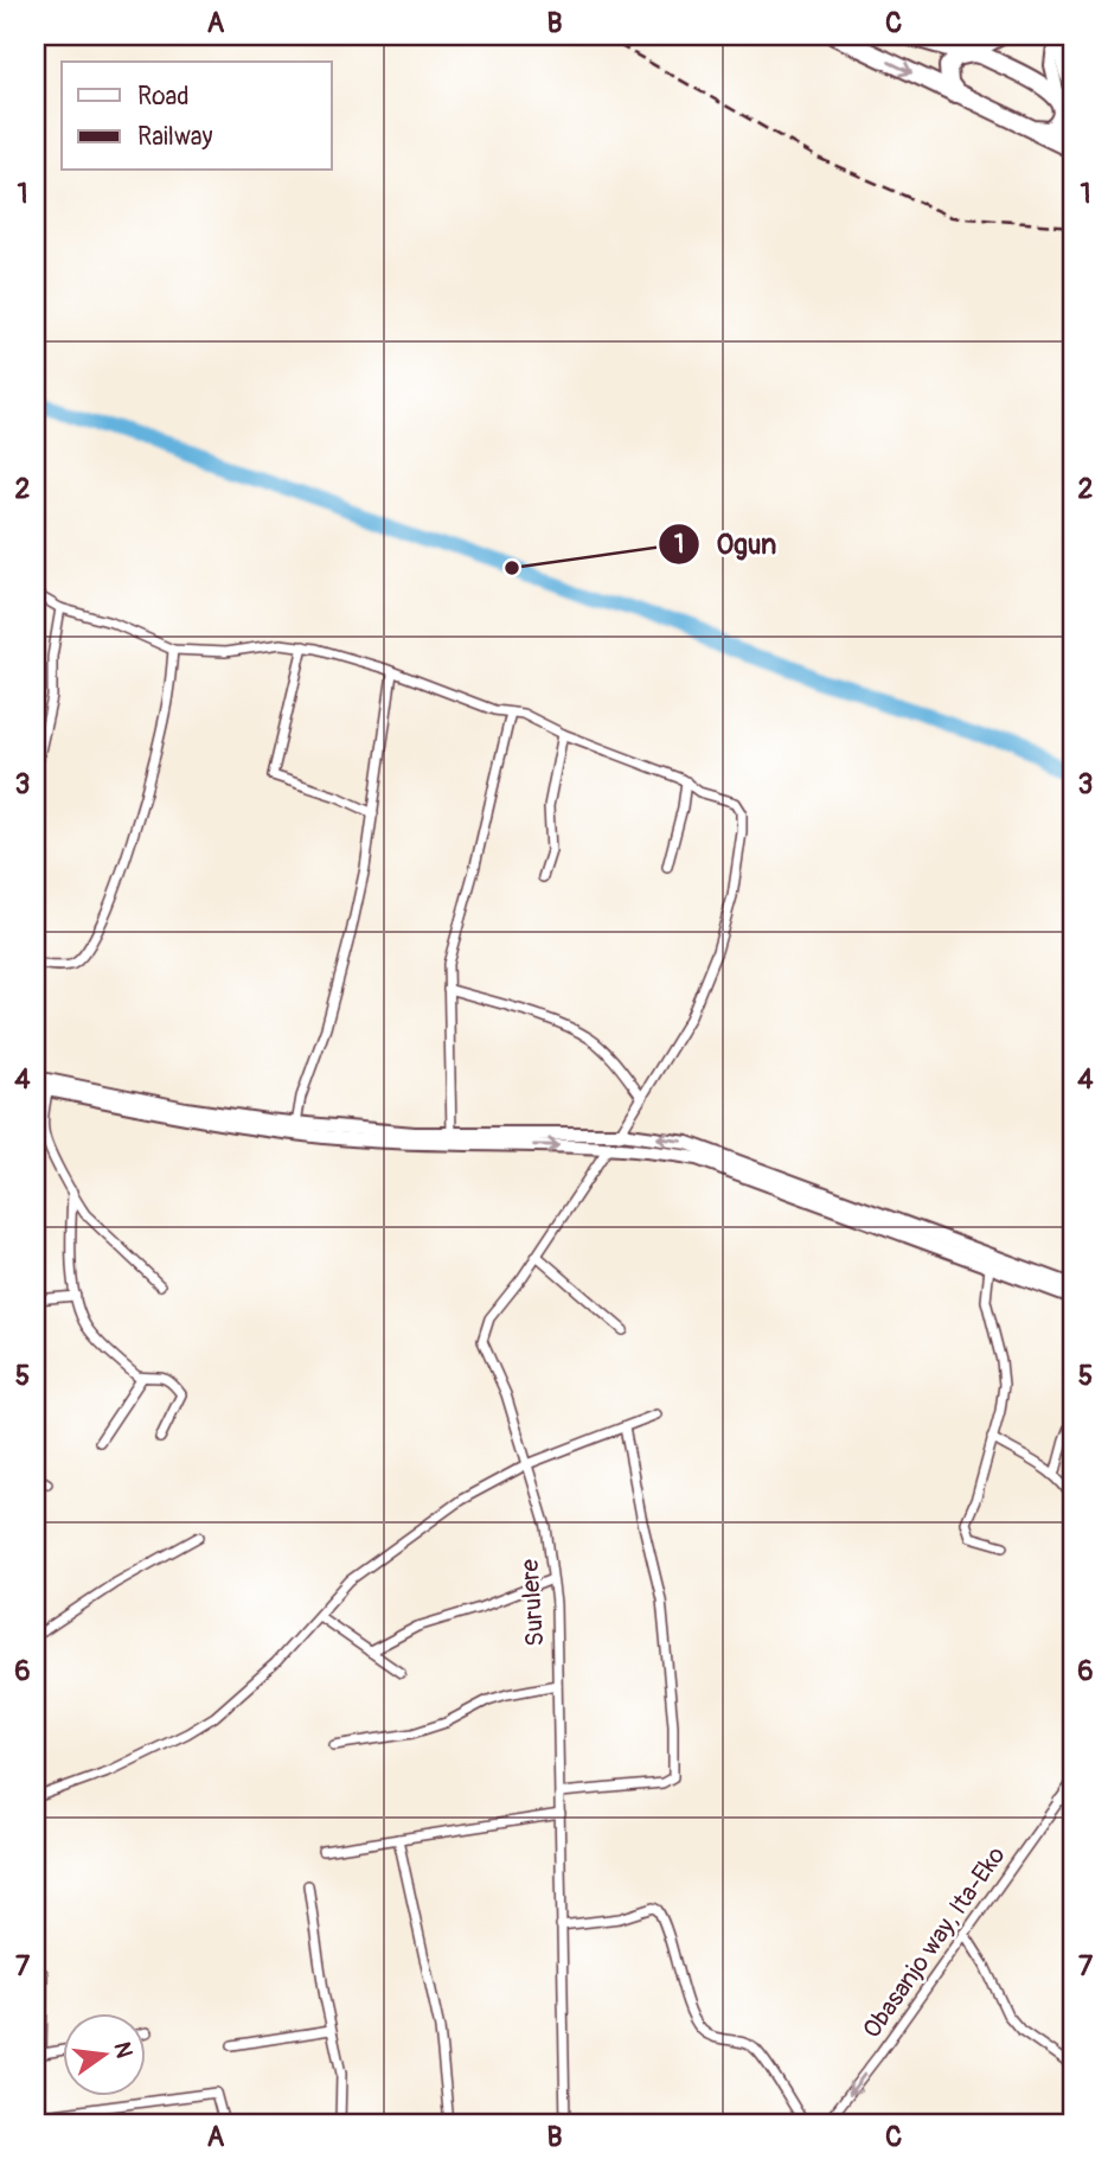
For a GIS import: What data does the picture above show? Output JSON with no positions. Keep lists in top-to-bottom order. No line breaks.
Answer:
{"streets":{"street":["Surulere","Obasanjo way, Ita-Eko"]},"one_way":["Obasanjo way, Ita-Eko"],"places":["Ogun"],"legend":["Road","Railway"],"north":"right","grid":{"columns":["A","B","C"],"rows":["1","2","3","4","5","6","7"]}}
